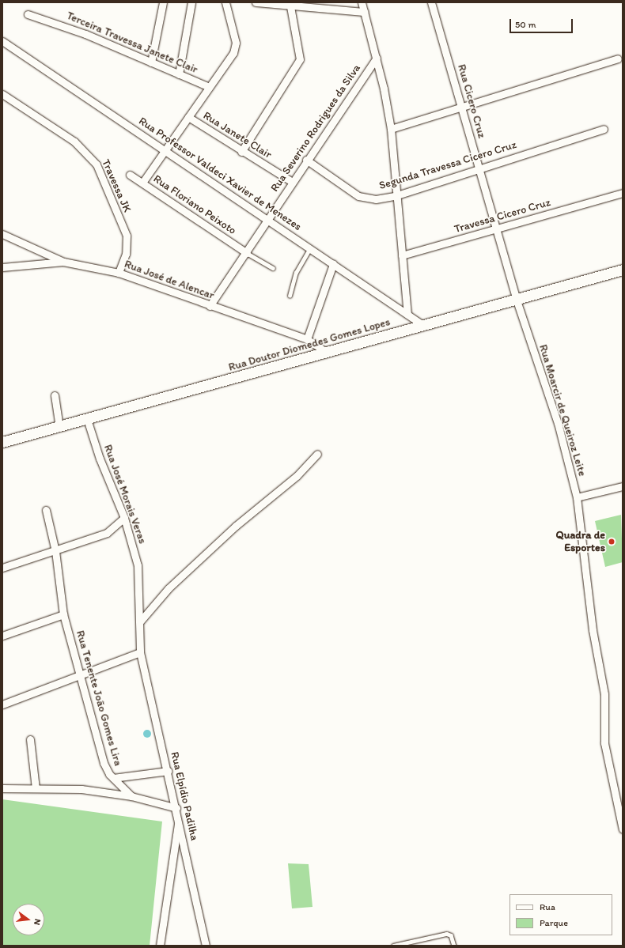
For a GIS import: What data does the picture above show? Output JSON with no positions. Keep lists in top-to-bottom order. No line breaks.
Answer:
{"streets":{"street":["Terceira Travessa Janete Clair","Rua Cicero Cruz","Rua Severino Rodrigues da Silva","Rua Janete Clair","Segunda Travessa Cicero Cruz","Rua Professor Valdeci Xavier de Menezes","Travessa JK","Rua Floriano Peixoto","Travessa Cicero Cruz","Rua José de Alencar","Rua Doutor Diomedes Gomes Lopes","Rua Moarcir de Queiroz Leite","Rua José Morais Veras","Rua Tenente João Gomes Lira","Rua Elpídio Padilha"]},"crossings":[["Rua Cicero Cruz","Segunda Travessa Cicero Cruz"],["Rua Cicero Cruz","Travessa Cicero Cruz"],["Rua Cicero Cruz","Rua Doutor Diomedes Gomes Lopes"],["Rua Cicero Cruz","Rua Moarcir de Queiroz Leite"],["Rua Severino Rodrigues da Silva","Rua Janete Clair"],["Rua Severino Rodrigues da Silva","Segunda Travessa Cicero Cruz"],["Rua Severino Rodrigues da Silva","Rua Professor Valdeci Xavier de Menezes"],["Rua Severino Rodrigues da Silva","Rua Floriano Peixoto"],["Rua Severino Rodrigues da Silva","Rua José de Alencar"],["Rua Professor Valdeci Xavier de Menezes","Rua Doutor Diomedes Gomes Lopes"],["Travessa JK","Rua José de Alencar"],["Rua José de Alencar","Rua Doutor Diomedes Gomes Lopes"],["Rua Doutor Diomedes Gomes Lopes","Rua Moarcir de Queiroz Leite"],["Rua Doutor Diomedes Gomes Lopes","Rua José Morais Veras"],["Rua José Morais Veras","Rua Elpídio Padilha"]],"places":["Quadra de Esportes"],"legend":["Rua","Parque"],"scale_bar":"50 m","north":"right"}
